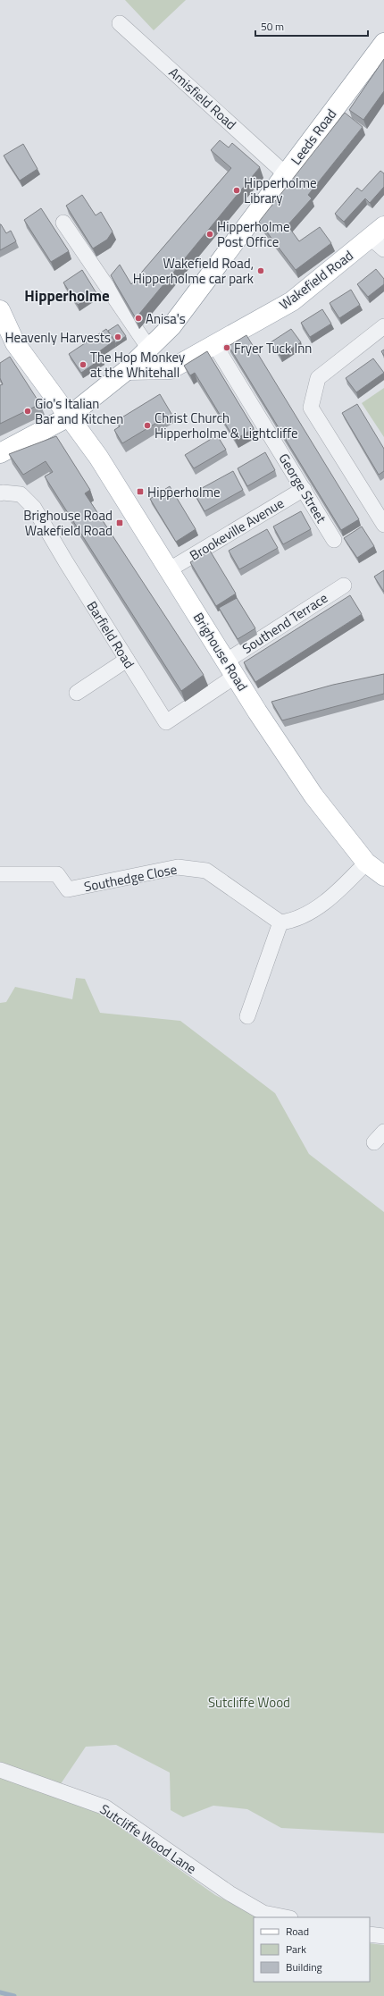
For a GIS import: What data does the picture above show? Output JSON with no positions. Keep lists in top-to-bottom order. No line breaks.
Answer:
{"streets":{"main road":["Leeds Road","Wakefield Road","Brighouse Road"],"street":["Amisfield Road","George Street","Brookeville Avenue","Southend Terrace","Barfield Road","Southedge Close","Sutcliffe Wood Lane"]},"crossings":[["Amisfield Road","Leeds Road"],["Leeds Road","Wakefield Road"],["Leeds Road","Brighouse Road"],["Wakefield Road","George Street"],["George Street","Brookeville Avenue"],["Brookeville Avenue","Brighouse Road"],["Southend Terrace","Barfield Road"],["Southend Terrace","Brighouse Road"],["Barfield Road","Brighouse Road"]],"districts":["Hipperholme"],"parks":["Sutcliffe Wood"],"places":{"other":["Hipperholme Library","Hipperholme Post Office","Wakefield Road, Hipperholme car park","Anisa's","Heavenly Harvests","Fryer Tuck Inn","The Hop Monkey at the Whitehall","Gio's Italian Bar and Kitchen","Christ Church Hipperholme & Lightcliffe"],"transit":["Hipperholme","Brighouse Road Wakefield Road"]},"legend":["Road","Park","Building"],"scale_bar":"50 m"}
